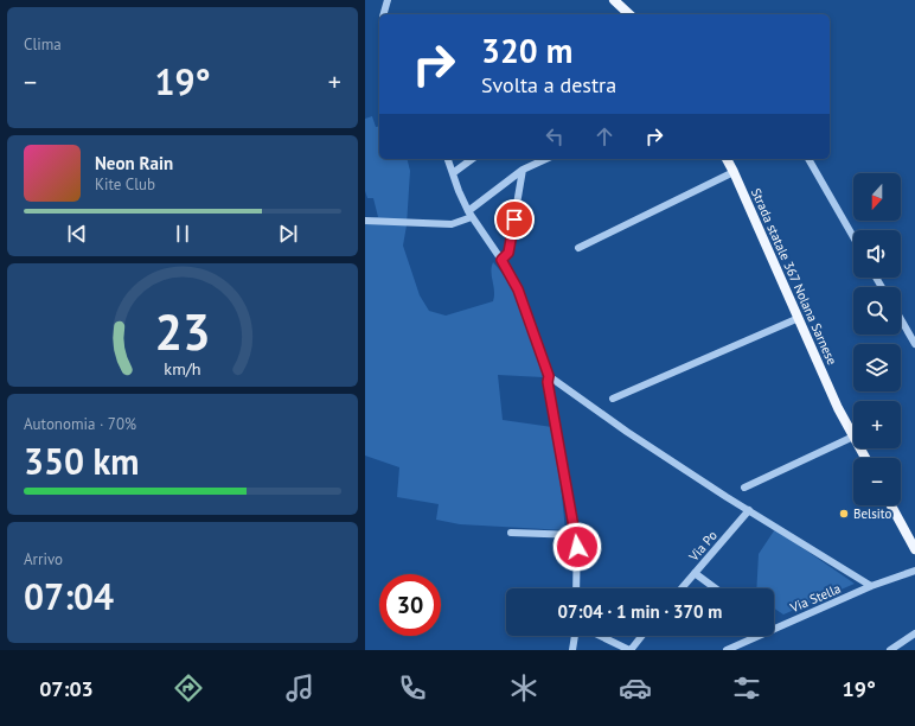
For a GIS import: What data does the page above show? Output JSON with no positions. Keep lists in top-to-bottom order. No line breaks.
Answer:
{"streets":{"main road":["Strada statale 367 Nolana Sarnese"],"street":["Via Po","Via Stella"]},"places":["Belsito"],"north":"bottom","page":{"tile":["Clima",["Autonomia · 70%","350 km"],["Arrivo","07:04"]],"turn":["320 m","Svolta a destra"],"heat":["−","19°","+"],"song":["Neon Rain","Kite Club"],"map_buttons":["+","−"],"limit":"30","trip":"07:04 · 1 min · 370 m","tabs":["07:03","19°"],"gauge":["23","km/h"]}}
